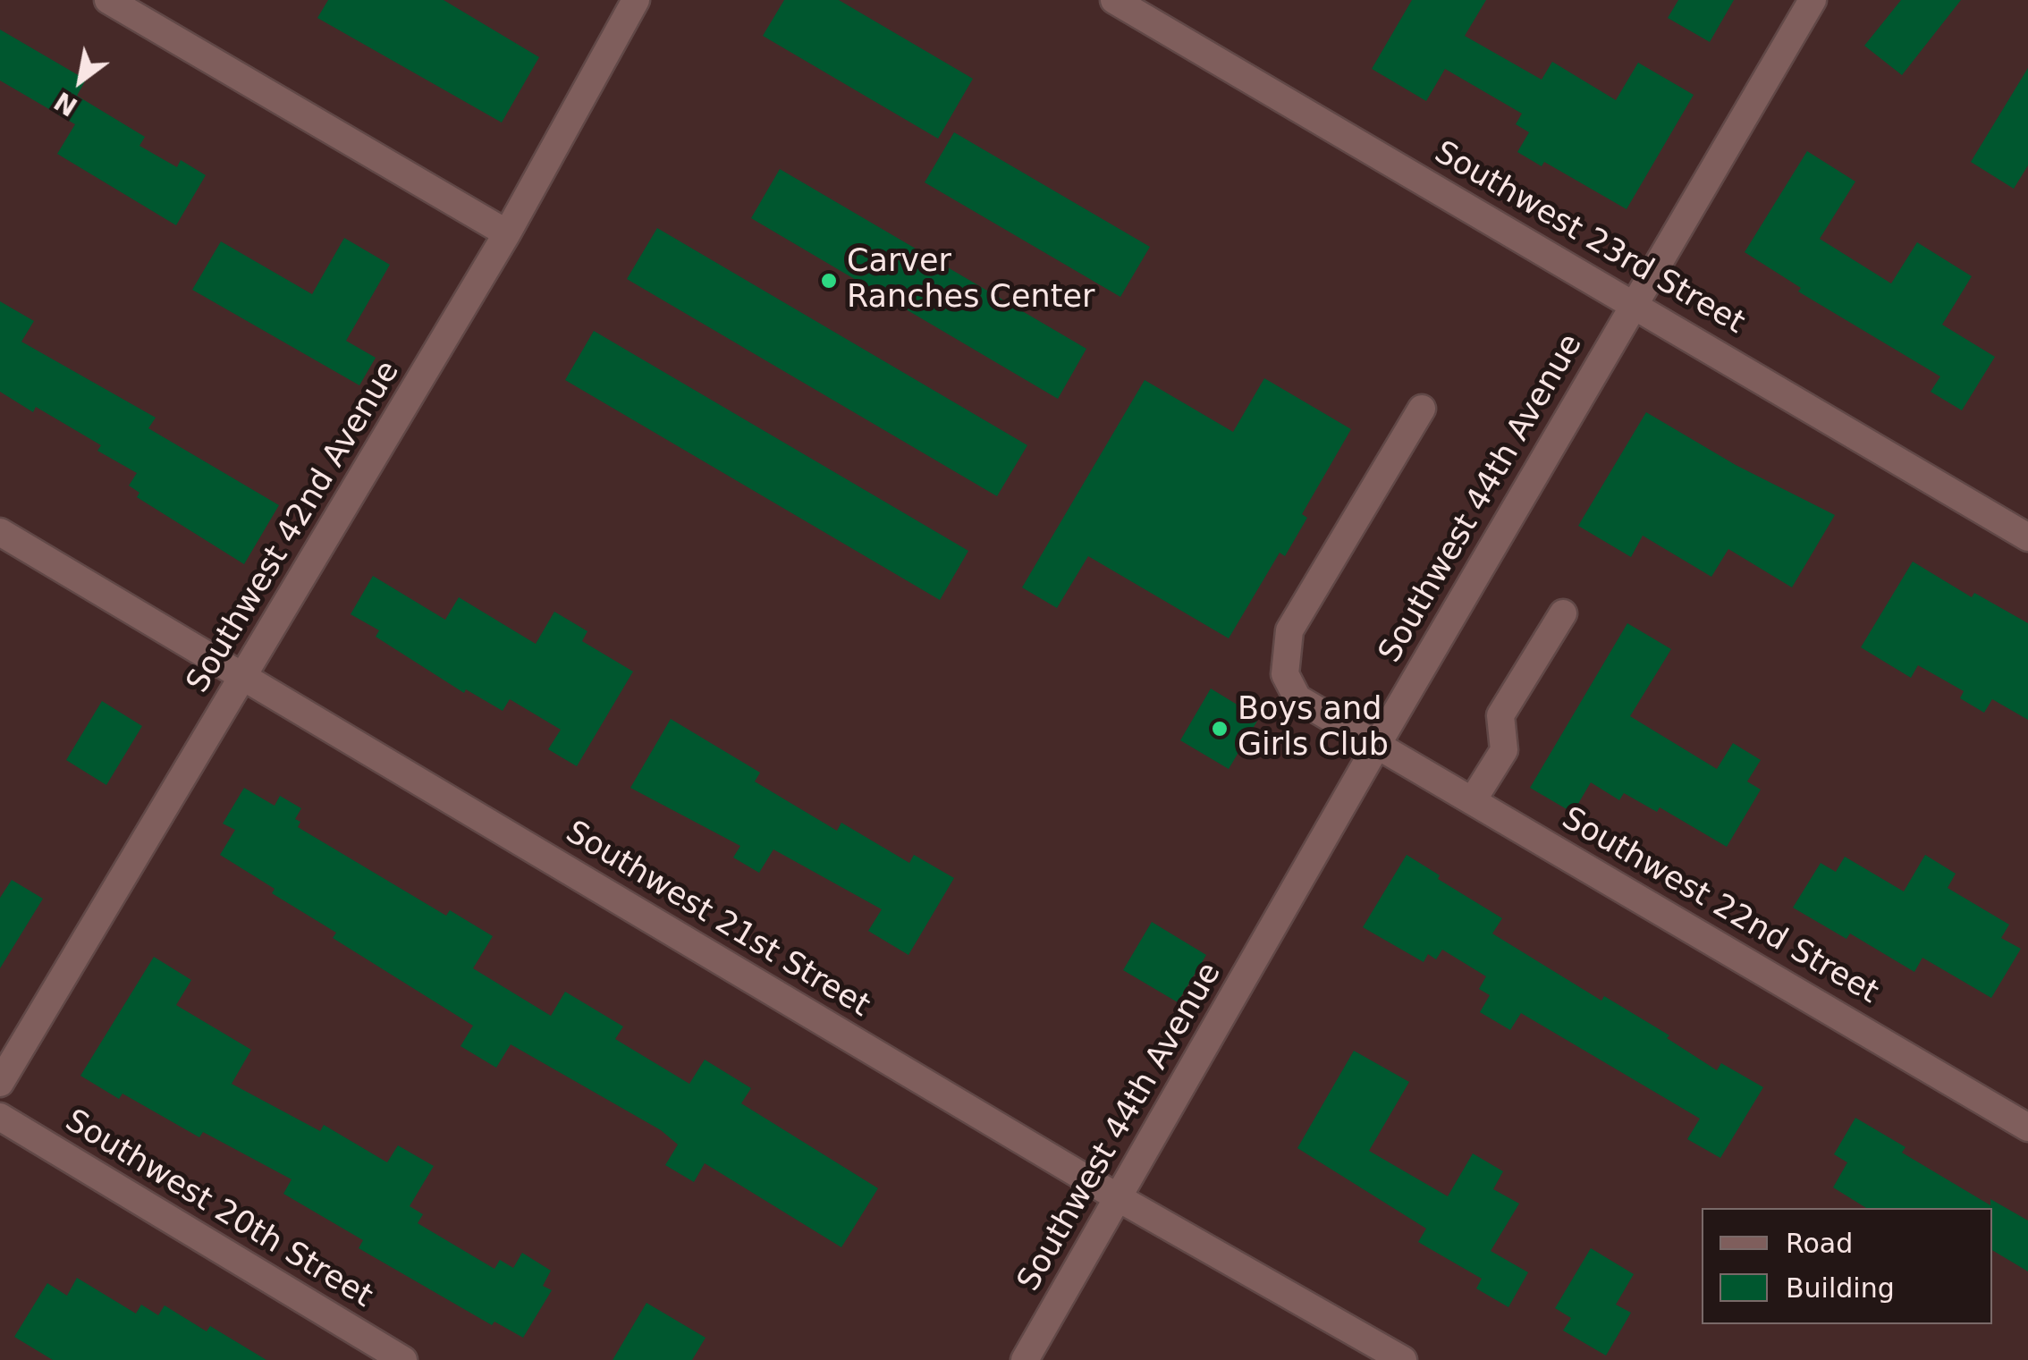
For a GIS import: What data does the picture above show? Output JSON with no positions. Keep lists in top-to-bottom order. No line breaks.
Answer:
{"streets":{"street":["Southwest 23rd Street","Southwest 44th Avenue","Southwest 42nd Avenue","Southwest 22nd Street","Southwest 21st Street","Southwest 20th Street"]},"crossings":[["Southwest 23rd Street","Southwest 44th Avenue"],["Southwest 44th Avenue","Southwest 22nd Street"],["Southwest 44th Avenue","Southwest 21st Street"],["Southwest 42nd Avenue","Southwest 21st Street"]],"places":["Carver Ranches Center","Boys and Girls Club"],"legend":["Road","Building"],"north":"bottom left"}
